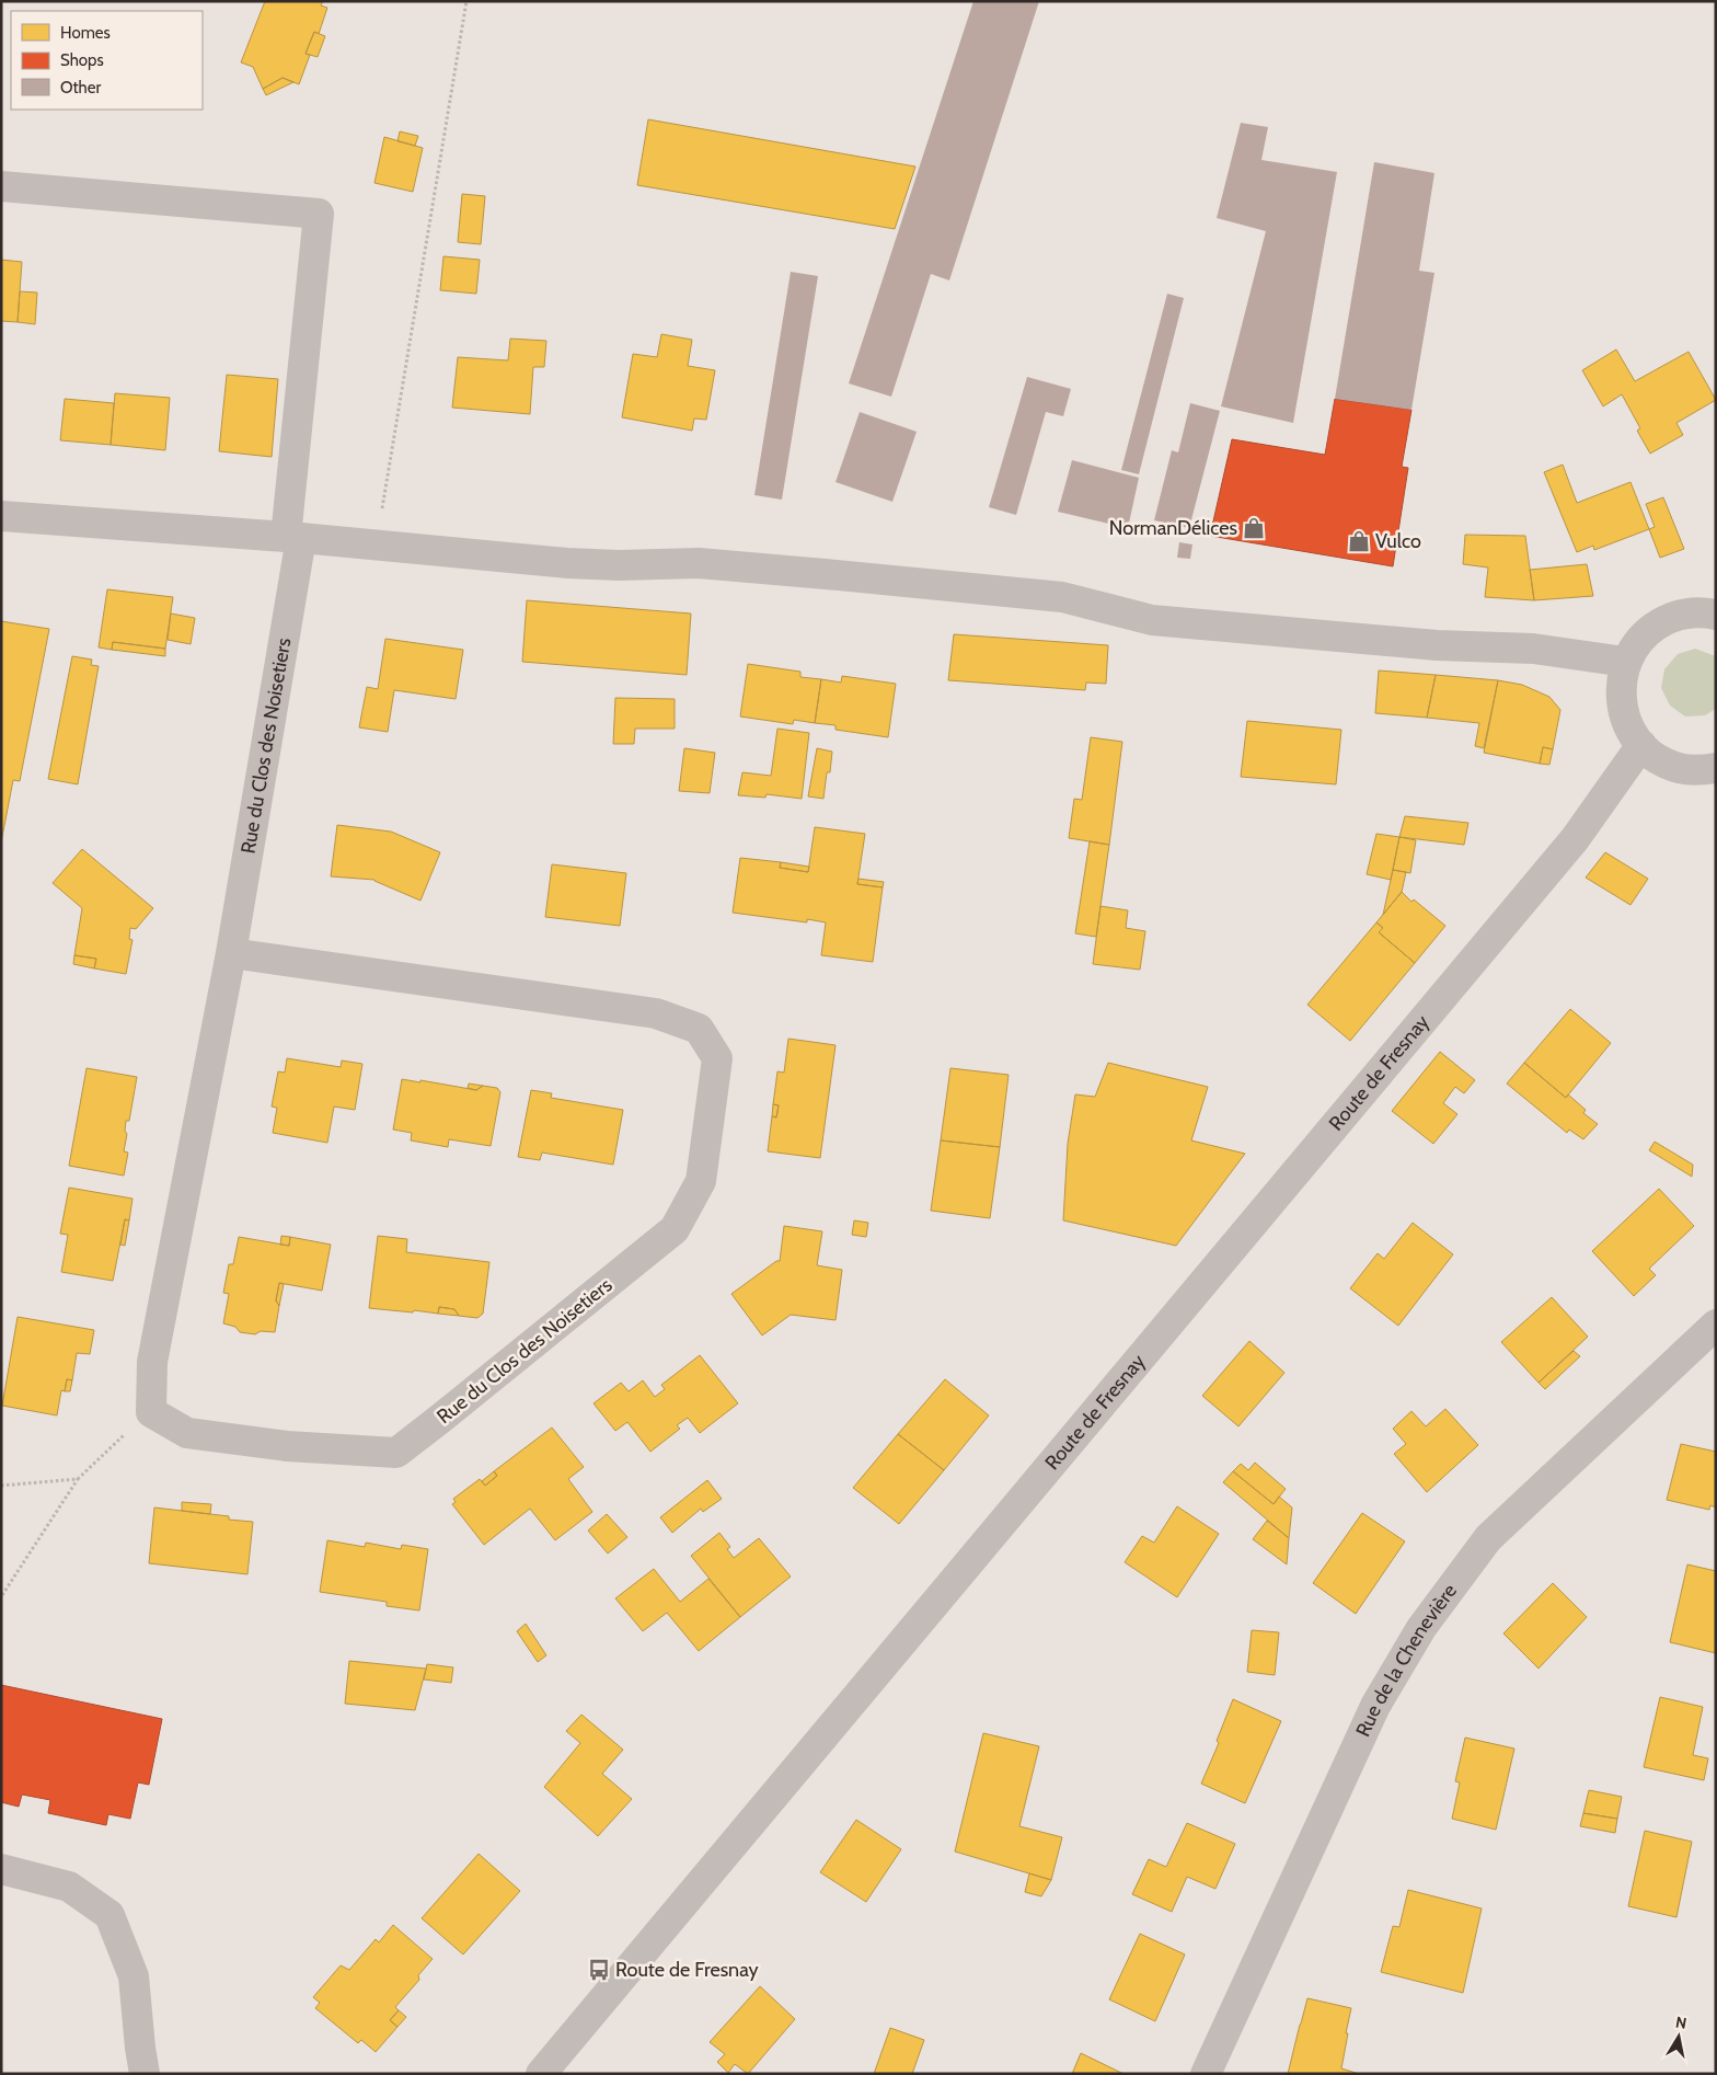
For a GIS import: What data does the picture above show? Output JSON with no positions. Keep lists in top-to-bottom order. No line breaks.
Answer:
{"streets":{"street":["Rue du Clos des Noisetiers","Route de Fresnay","Rue de la Chenevière"]},"places":{"shop":["NormanDélices","Vulco"],"bus stop":["Route de Fresnay"]},"legend":["Homes","Shops","Other"],"north":"top"}
